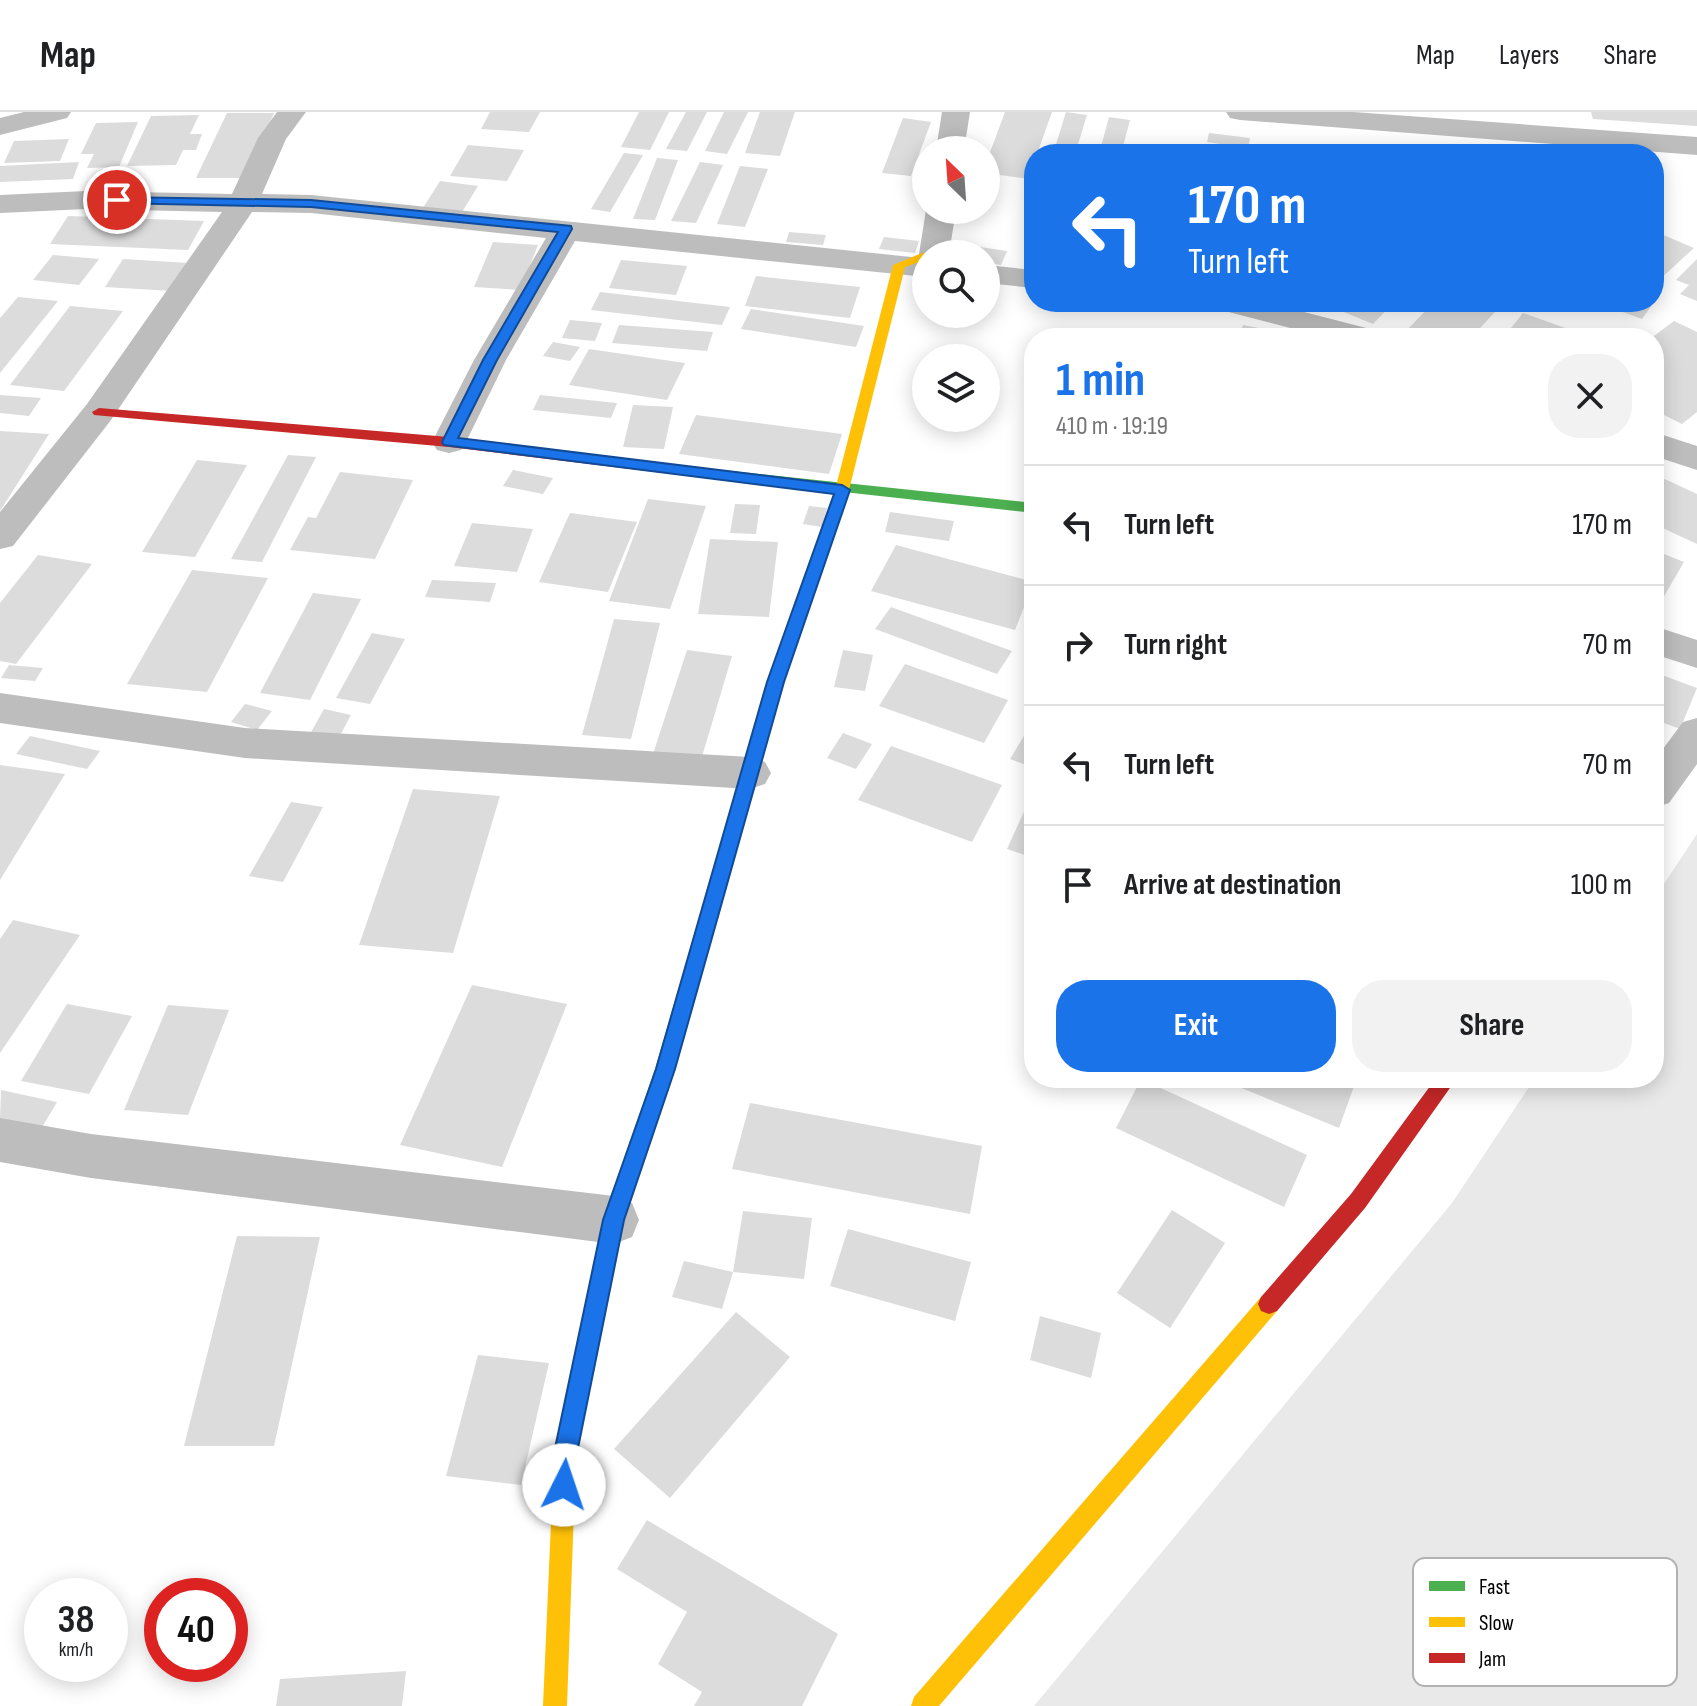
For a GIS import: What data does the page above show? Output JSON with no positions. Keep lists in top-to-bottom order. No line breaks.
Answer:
{"legend":["Fast","Slow","Jam"],"north":"top left","page":{"header":"Map","nav":["Map","Layers","Share"],"turn":["170 m","Turn left"],"heading":["1 min","410 m · 19:19"],"list":[{"name":"Turn left","value":"170 m"},{"name":"Turn right","value":"70 m"},{"name":"Turn left","value":"70 m"},{"name":"Arrive at destination","value":"100 m"}],"buttons":["Exit","Share"],"speed":"38 km/h","limit":"40"}}
